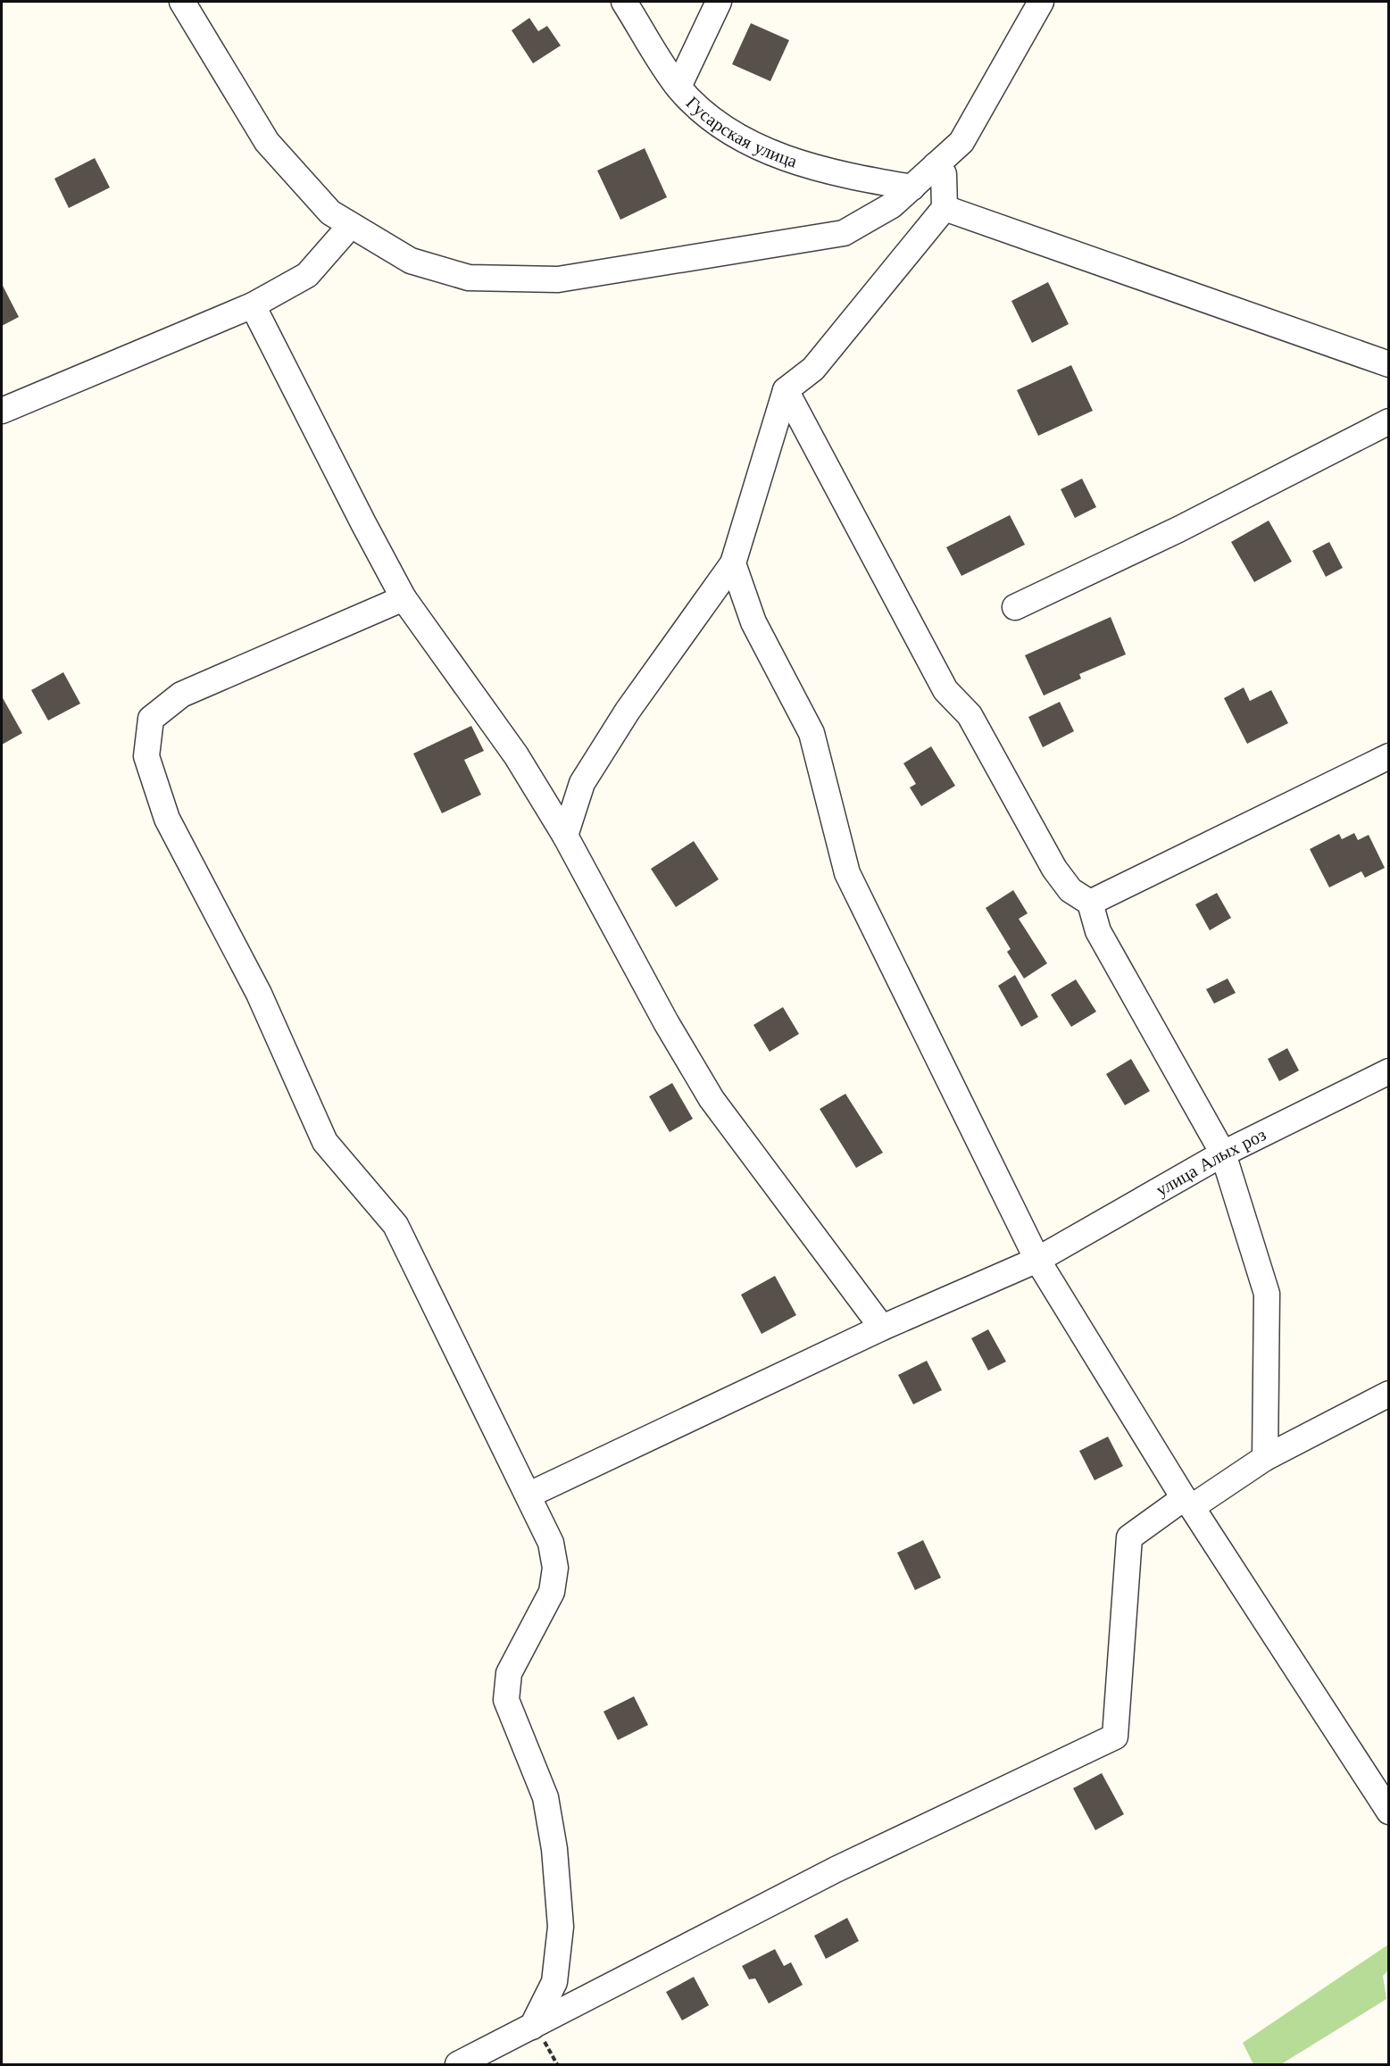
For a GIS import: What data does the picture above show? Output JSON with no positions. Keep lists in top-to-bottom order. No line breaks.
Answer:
{"streets":{"street":["Гусарская улица","улица Алых роз"]}}
